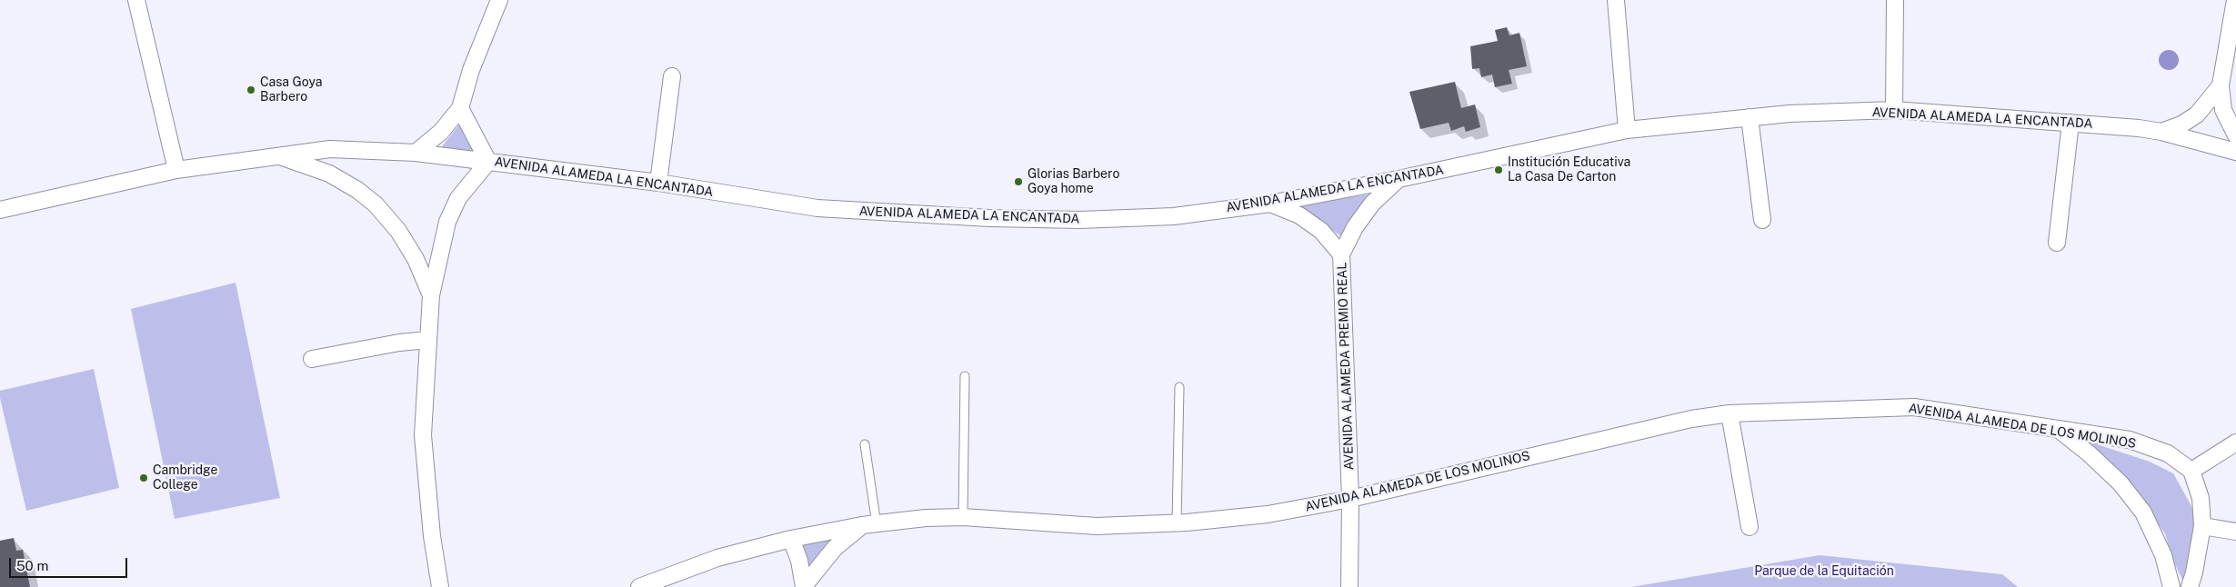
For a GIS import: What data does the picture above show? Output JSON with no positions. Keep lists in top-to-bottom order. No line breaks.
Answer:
{"streets":{"street":["AVENIDA ALAMEDA LA ENCANTADA","AVENIDA ALAMEDA PREMIO REAL","AVENIDA ALAMEDA DE LOS MOLINOS"]},"crossings":[["AVENIDA ALAMEDA LA ENCANTADA","AVENIDA ALAMEDA PREMIO REAL"],["AVENIDA ALAMEDA PREMIO REAL","AVENIDA ALAMEDA DE LOS MOLINOS"]],"parks":["Parque de la Equitación"],"places":["Casa Goya Barbero","Institución Educativa La Casa De Carton","Glorias Barbero Goya home","Cambridge College"],"scale_bar":"50 m"}
